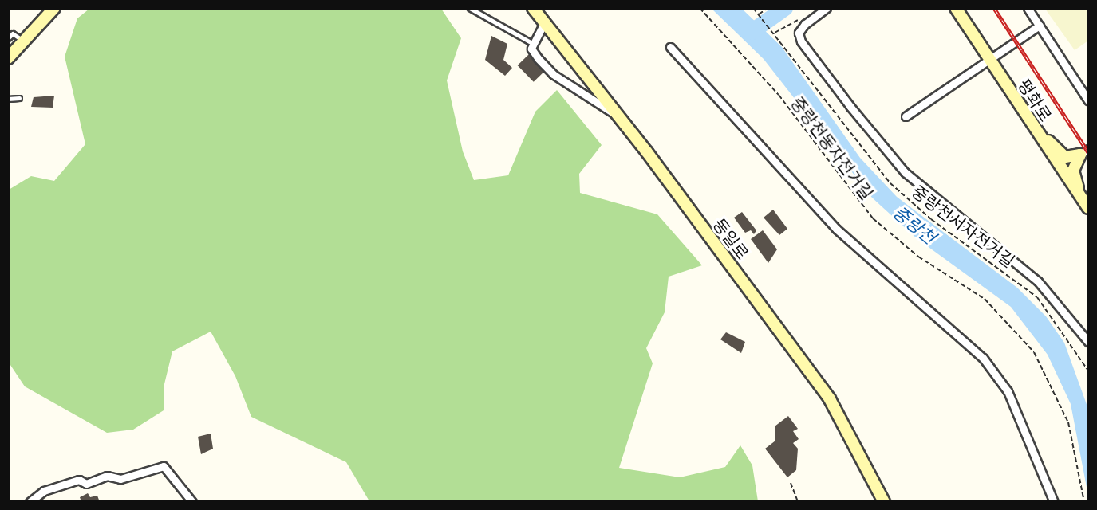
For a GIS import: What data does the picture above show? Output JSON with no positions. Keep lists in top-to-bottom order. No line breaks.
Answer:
{"streets":{"street":["평화로","동일로"],"path":["중랑천동자전거길","중랑천서자전거길"]},"water":["중랑천"]}
